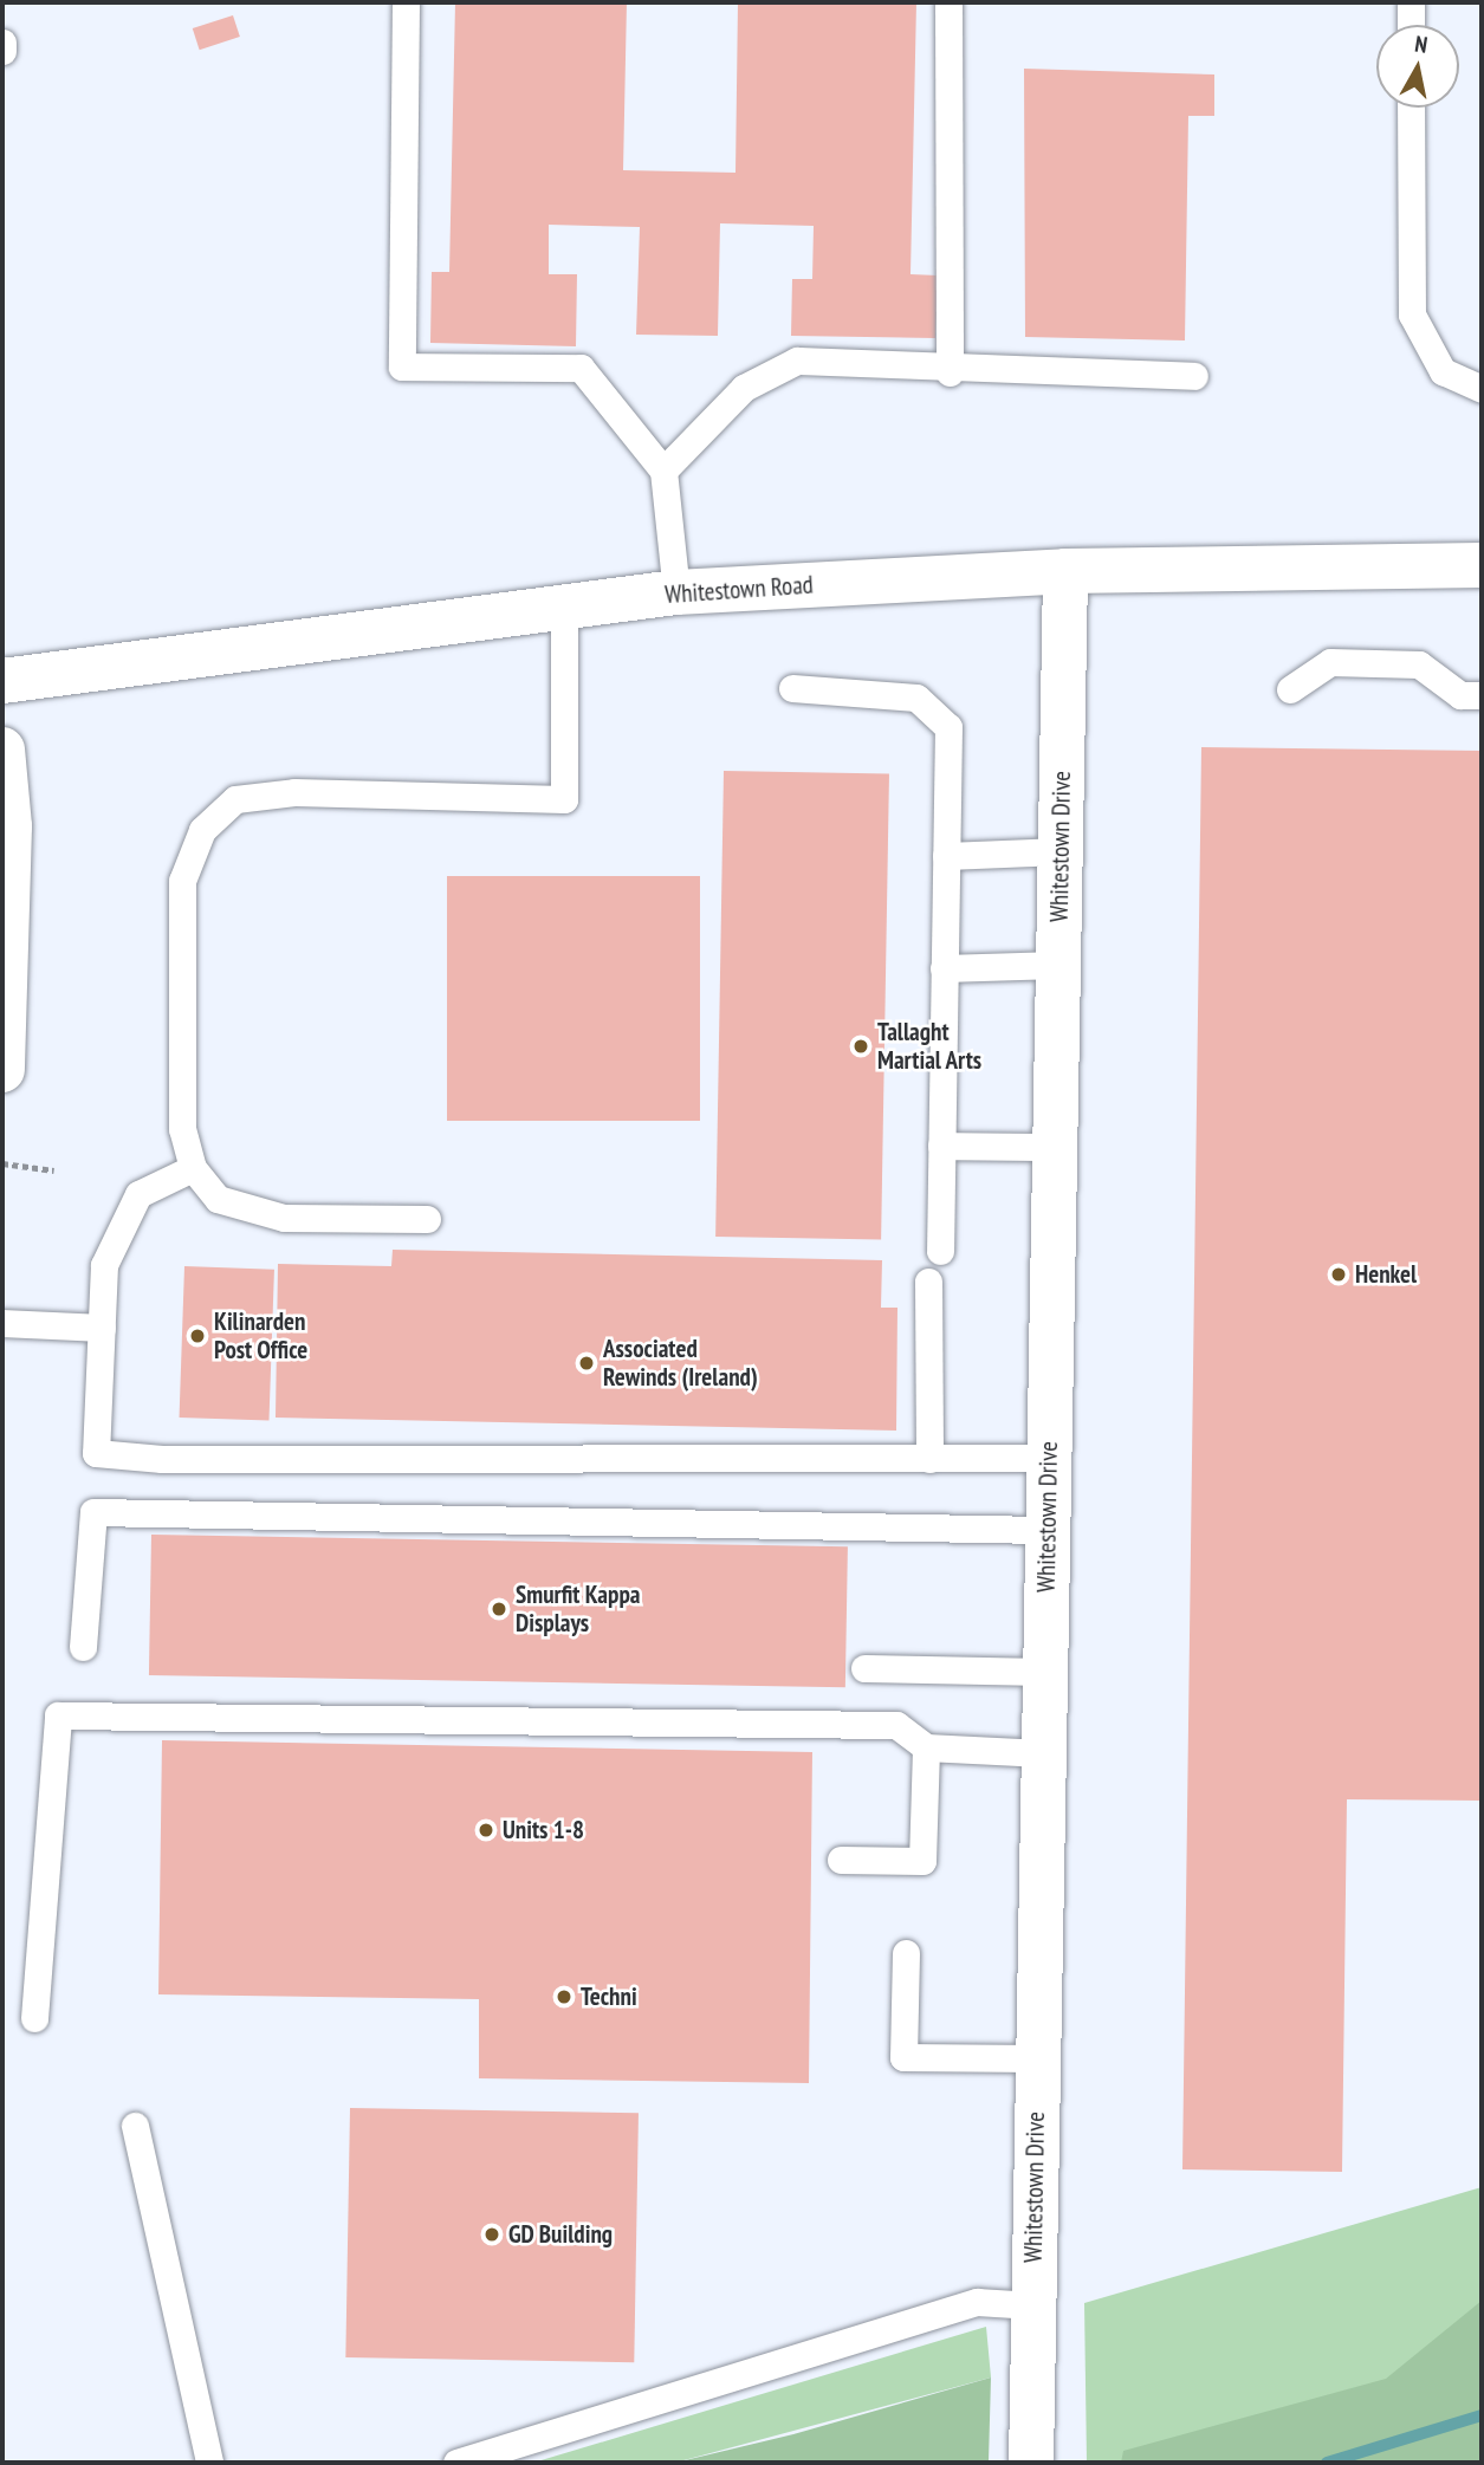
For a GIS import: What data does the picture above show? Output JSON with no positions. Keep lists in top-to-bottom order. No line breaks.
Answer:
{"streets":{"street":["Whitestown Road","Whitestown Drive"]},"crossings":[["Whitestown Road","Whitestown Drive"]],"places":["Tallaght Martial Arts","Henkel","Kilinarden Post Office","Associated Rewinds (Ireland)","Smurfit Kappa Displays","Units 1-8","Techni","GD Building"],"north":"top"}
